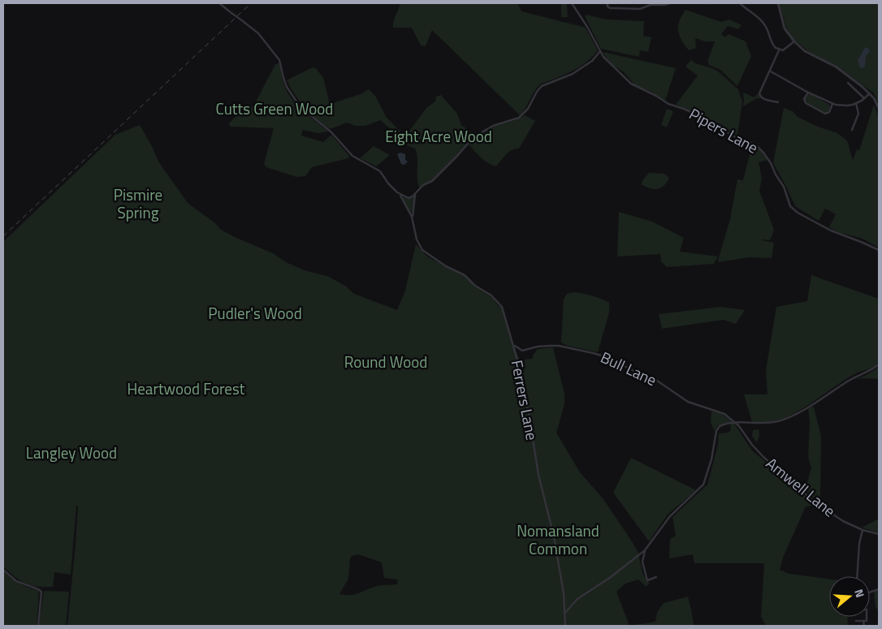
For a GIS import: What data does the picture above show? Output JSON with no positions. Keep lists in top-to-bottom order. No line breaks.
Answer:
{"streets":{"street":["Pipers Lane","Bull Lane","Ferrers Lane","Amwell Lane"]},"crossings":[["Bull Lane","Ferrers Lane"],["Bull Lane","Amwell Lane"]],"parks":["Cutts Green Wood","Eight Acre Wood","Pismire Spring","Pudler's Wood","Round Wood","Heartwood Forest","Langley Wood","Nomansland Common"],"north":"right"}
